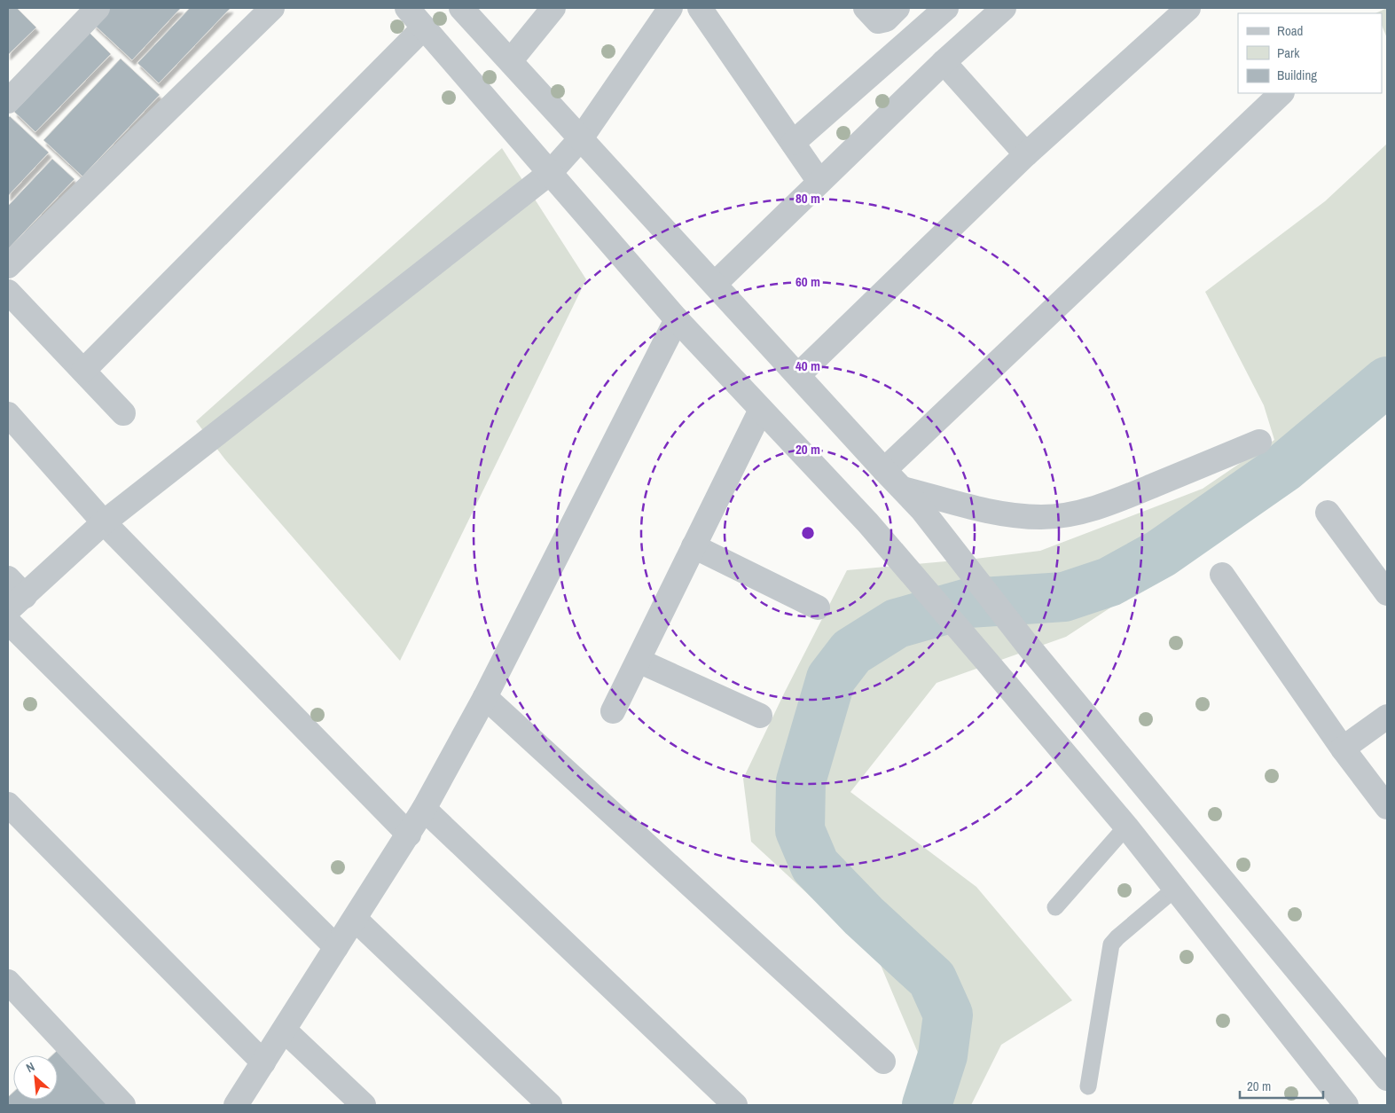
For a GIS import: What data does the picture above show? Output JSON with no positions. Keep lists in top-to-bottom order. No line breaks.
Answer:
{"legend":["Road","Park","Building"],"scale_bar":"20 m","north":"top left","rings":["80 m","60 m","40 m","20 m"]}
